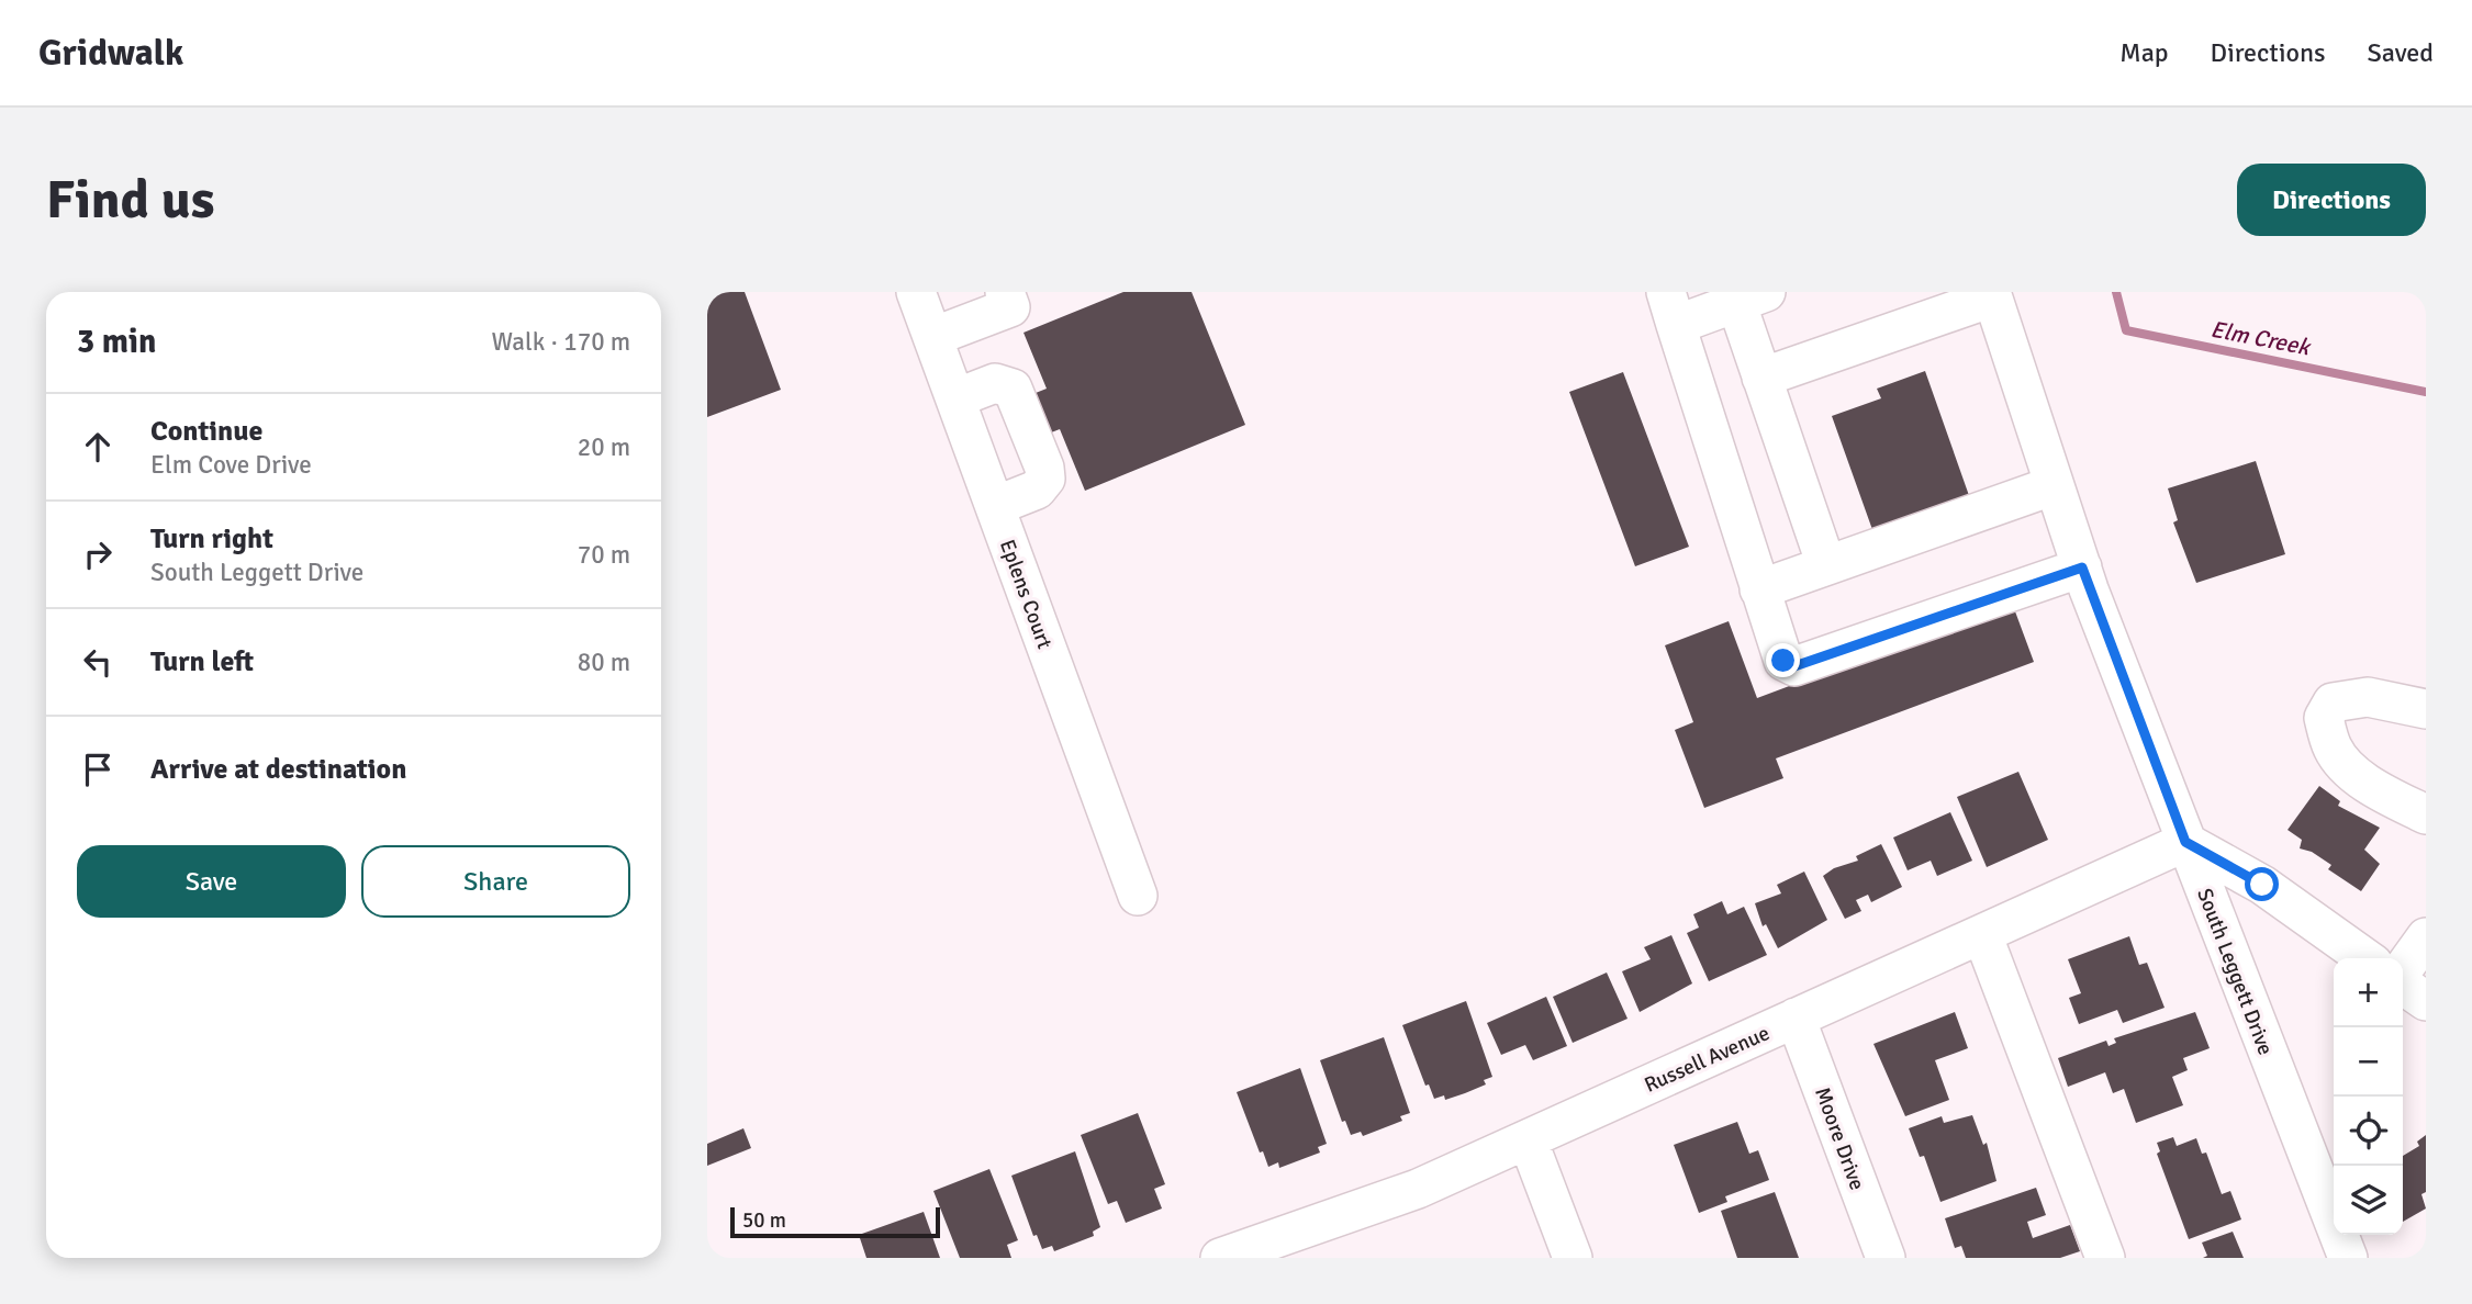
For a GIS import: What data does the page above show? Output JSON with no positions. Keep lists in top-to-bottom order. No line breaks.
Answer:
{"streets":{"street":["Eplens Court","South Leggett Drive","Russell Avenue","Moore Drive"]},"crossings":[["South Leggett Drive","Russell Avenue"],["Russell Avenue","Moore Drive"]],"water":["Elm Creek"],"scale_bar":"50 m","page":{"header":"Gridwalk","nav":["Map","Directions","Saved"],"buttons":["Directions",["Save","Share"]],"title":"Find us","heading":["3 min","Walk · 170 m"],"list":[["Continue","Elm Cove Drive","20 m"],["Turn right","South Leggett Drive","70 m"],["Turn left","80 m"],"Arrive at destination"],"map_buttons":["+","−"],"scale":"50 m"}}
